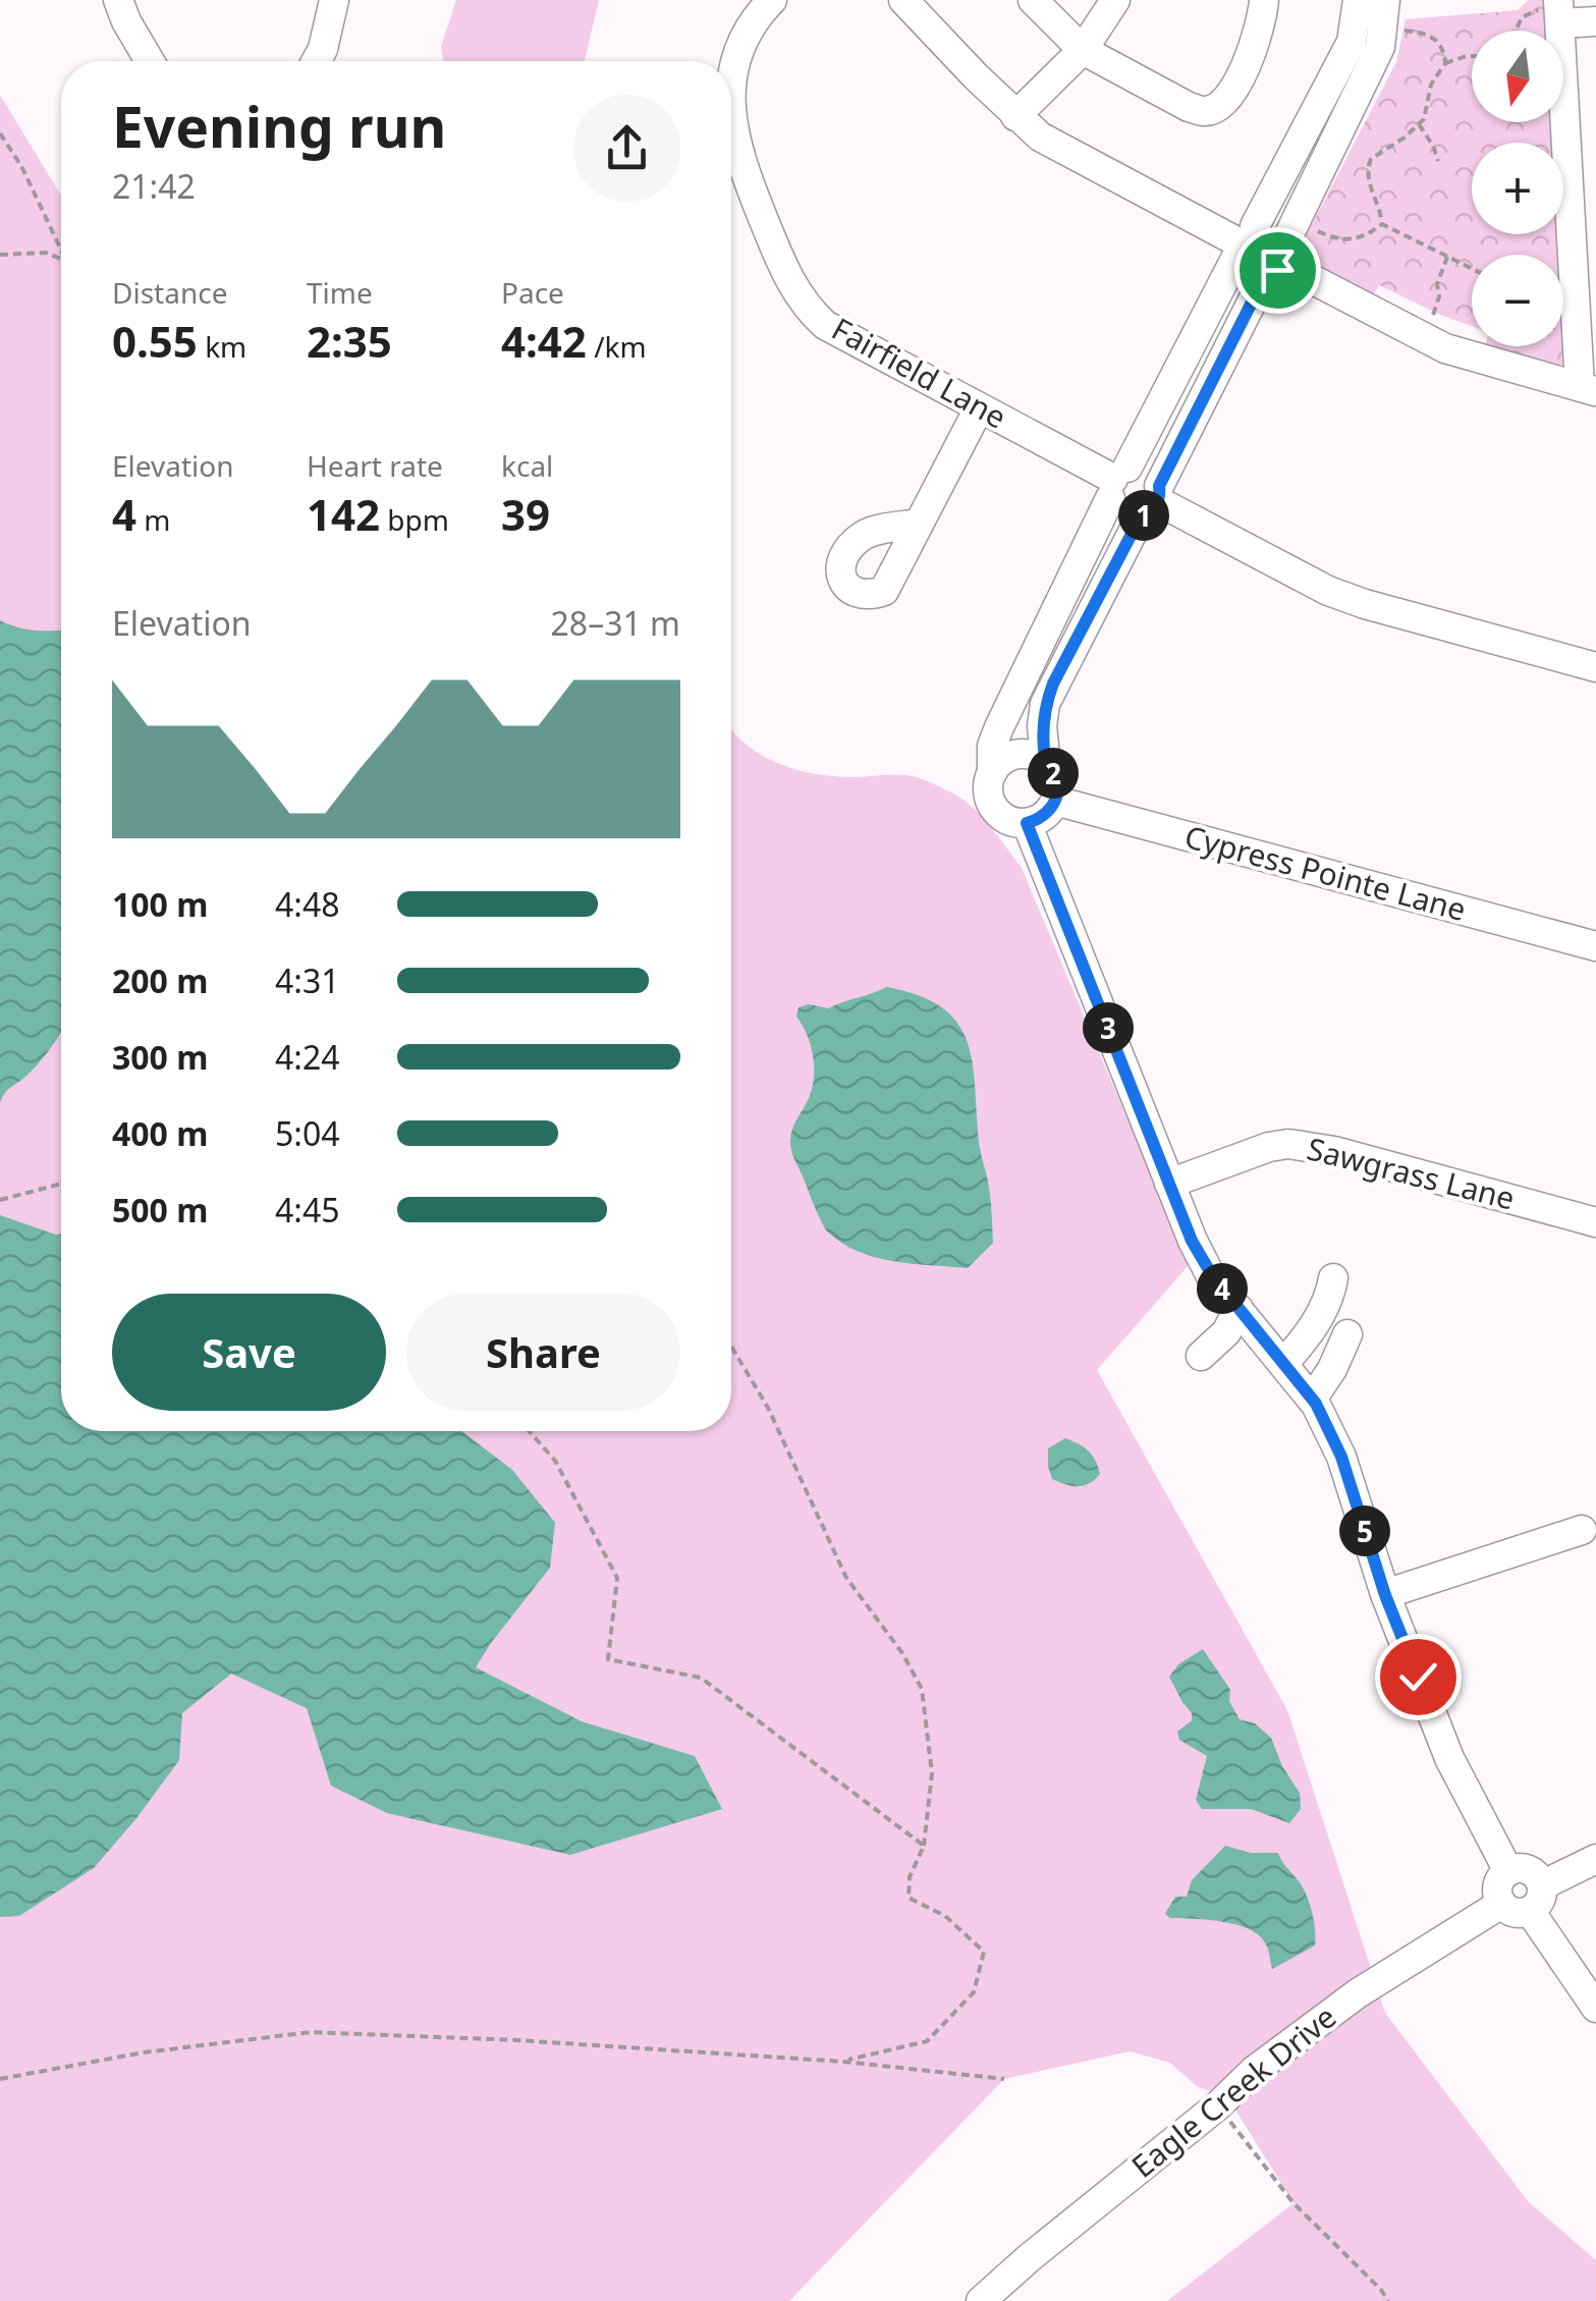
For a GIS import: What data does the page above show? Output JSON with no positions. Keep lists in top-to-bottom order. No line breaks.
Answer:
{"streets":{"street":["Fairfield Lane","Cypress Pointe Lane","Sawgrass Lane","Eagle Creek Drive"]},"north":"bottom","page":{"map_buttons":["+","−"],"heading":["Evening run","21:42"],"stats":[["Distance","0.55 km"],["Time","2:35"],["Pace","4:42 /km"],["Elevation","4 m"],["Heart rate","142 bpm"],["kcal","39"]],"pins":["1","2","3","4","5"],"chart":["Elevation","28–31 m"],"list":[{"name":"100 m","note":"4:48"},{"name":"200 m","note":"4:31"},{"name":"300 m","note":"4:24"},{"name":"400 m","note":"5:04"},{"name":"500 m","note":"4:45"}],"buttons":["Save","Share"]}}
